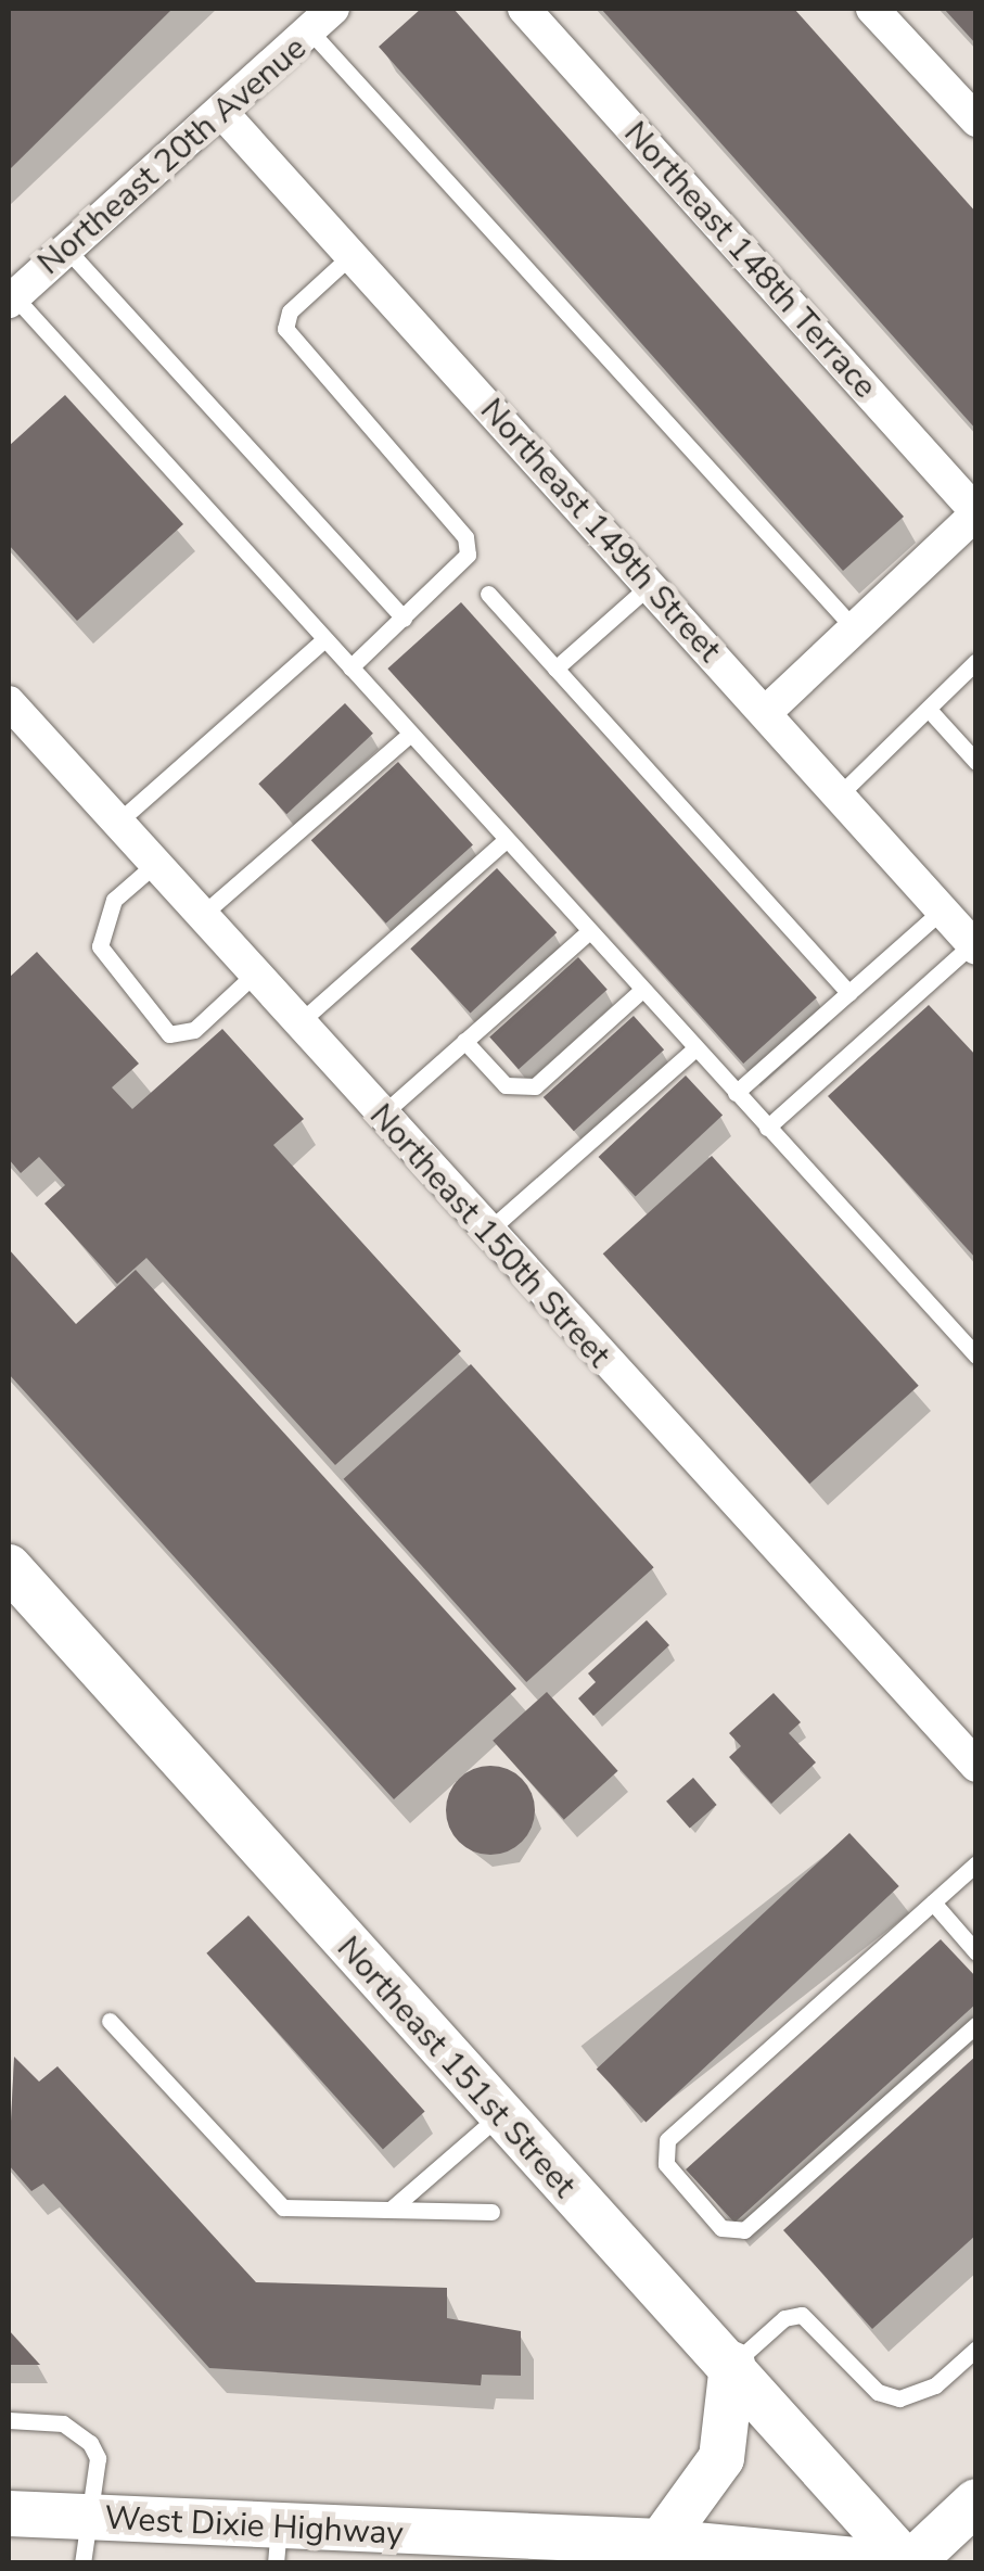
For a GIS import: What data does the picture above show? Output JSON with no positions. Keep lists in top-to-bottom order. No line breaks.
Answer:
{"streets":{"street":["Northeast 20th Avenue","Northeast 148th Terrace","Northeast 149th Street","Northeast 150th Street","Northeast 151st Street","West Dixie Highway"]},"crossings":[["Northeast 20th Avenue","Northeast 149th Street"]]}
